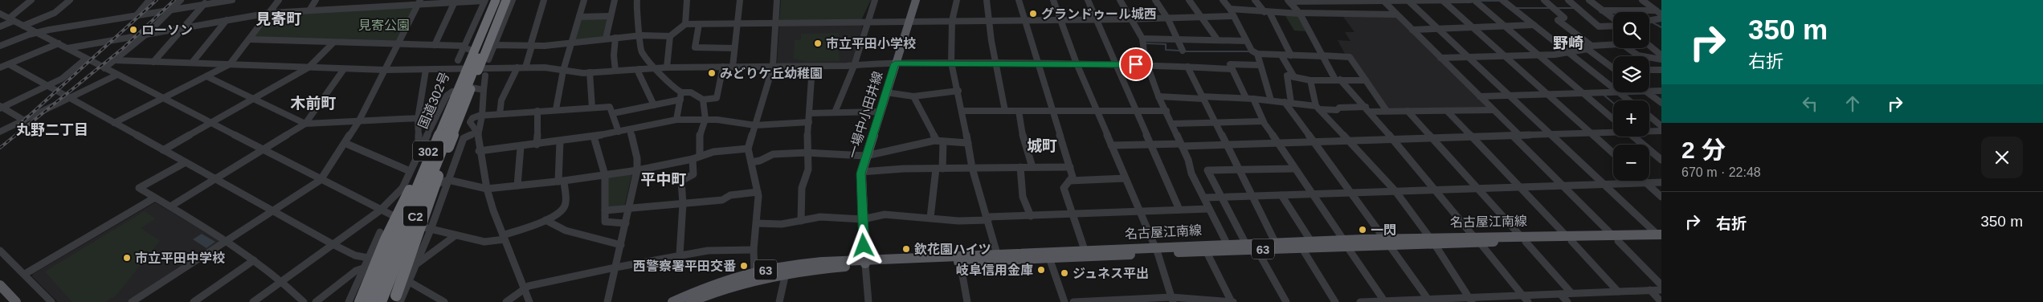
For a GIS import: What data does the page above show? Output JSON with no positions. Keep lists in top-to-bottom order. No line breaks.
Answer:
{"streets":{"highway":["国道302号","302","C2"],"main road":["一場中小田井線","名古屋江南線","63"]},"crossings":[["国道302号","302"],["国道302号","C2"],["一場中小田井線","名古屋江南線"],["302","C2"]],"districts":["見寄町","野崎","木前町","丸野二丁目","城町","平中町"],"parks":["見寄公園"],"places":["グランドゥール城西","ローソン","市立平田小学校","みどりケ丘幼稚園","一閃","欽花園ハイツ","市立平田中学校","西警察署平田交番","岐阜信用金庫","ジュネス平出"],"page":{"turn":["350 m","右折"],"map_buttons":["+","−"],"heading":["2 分","670 m · 22:48"],"list":[{"name":"右折","value":"350 m"}]}}
